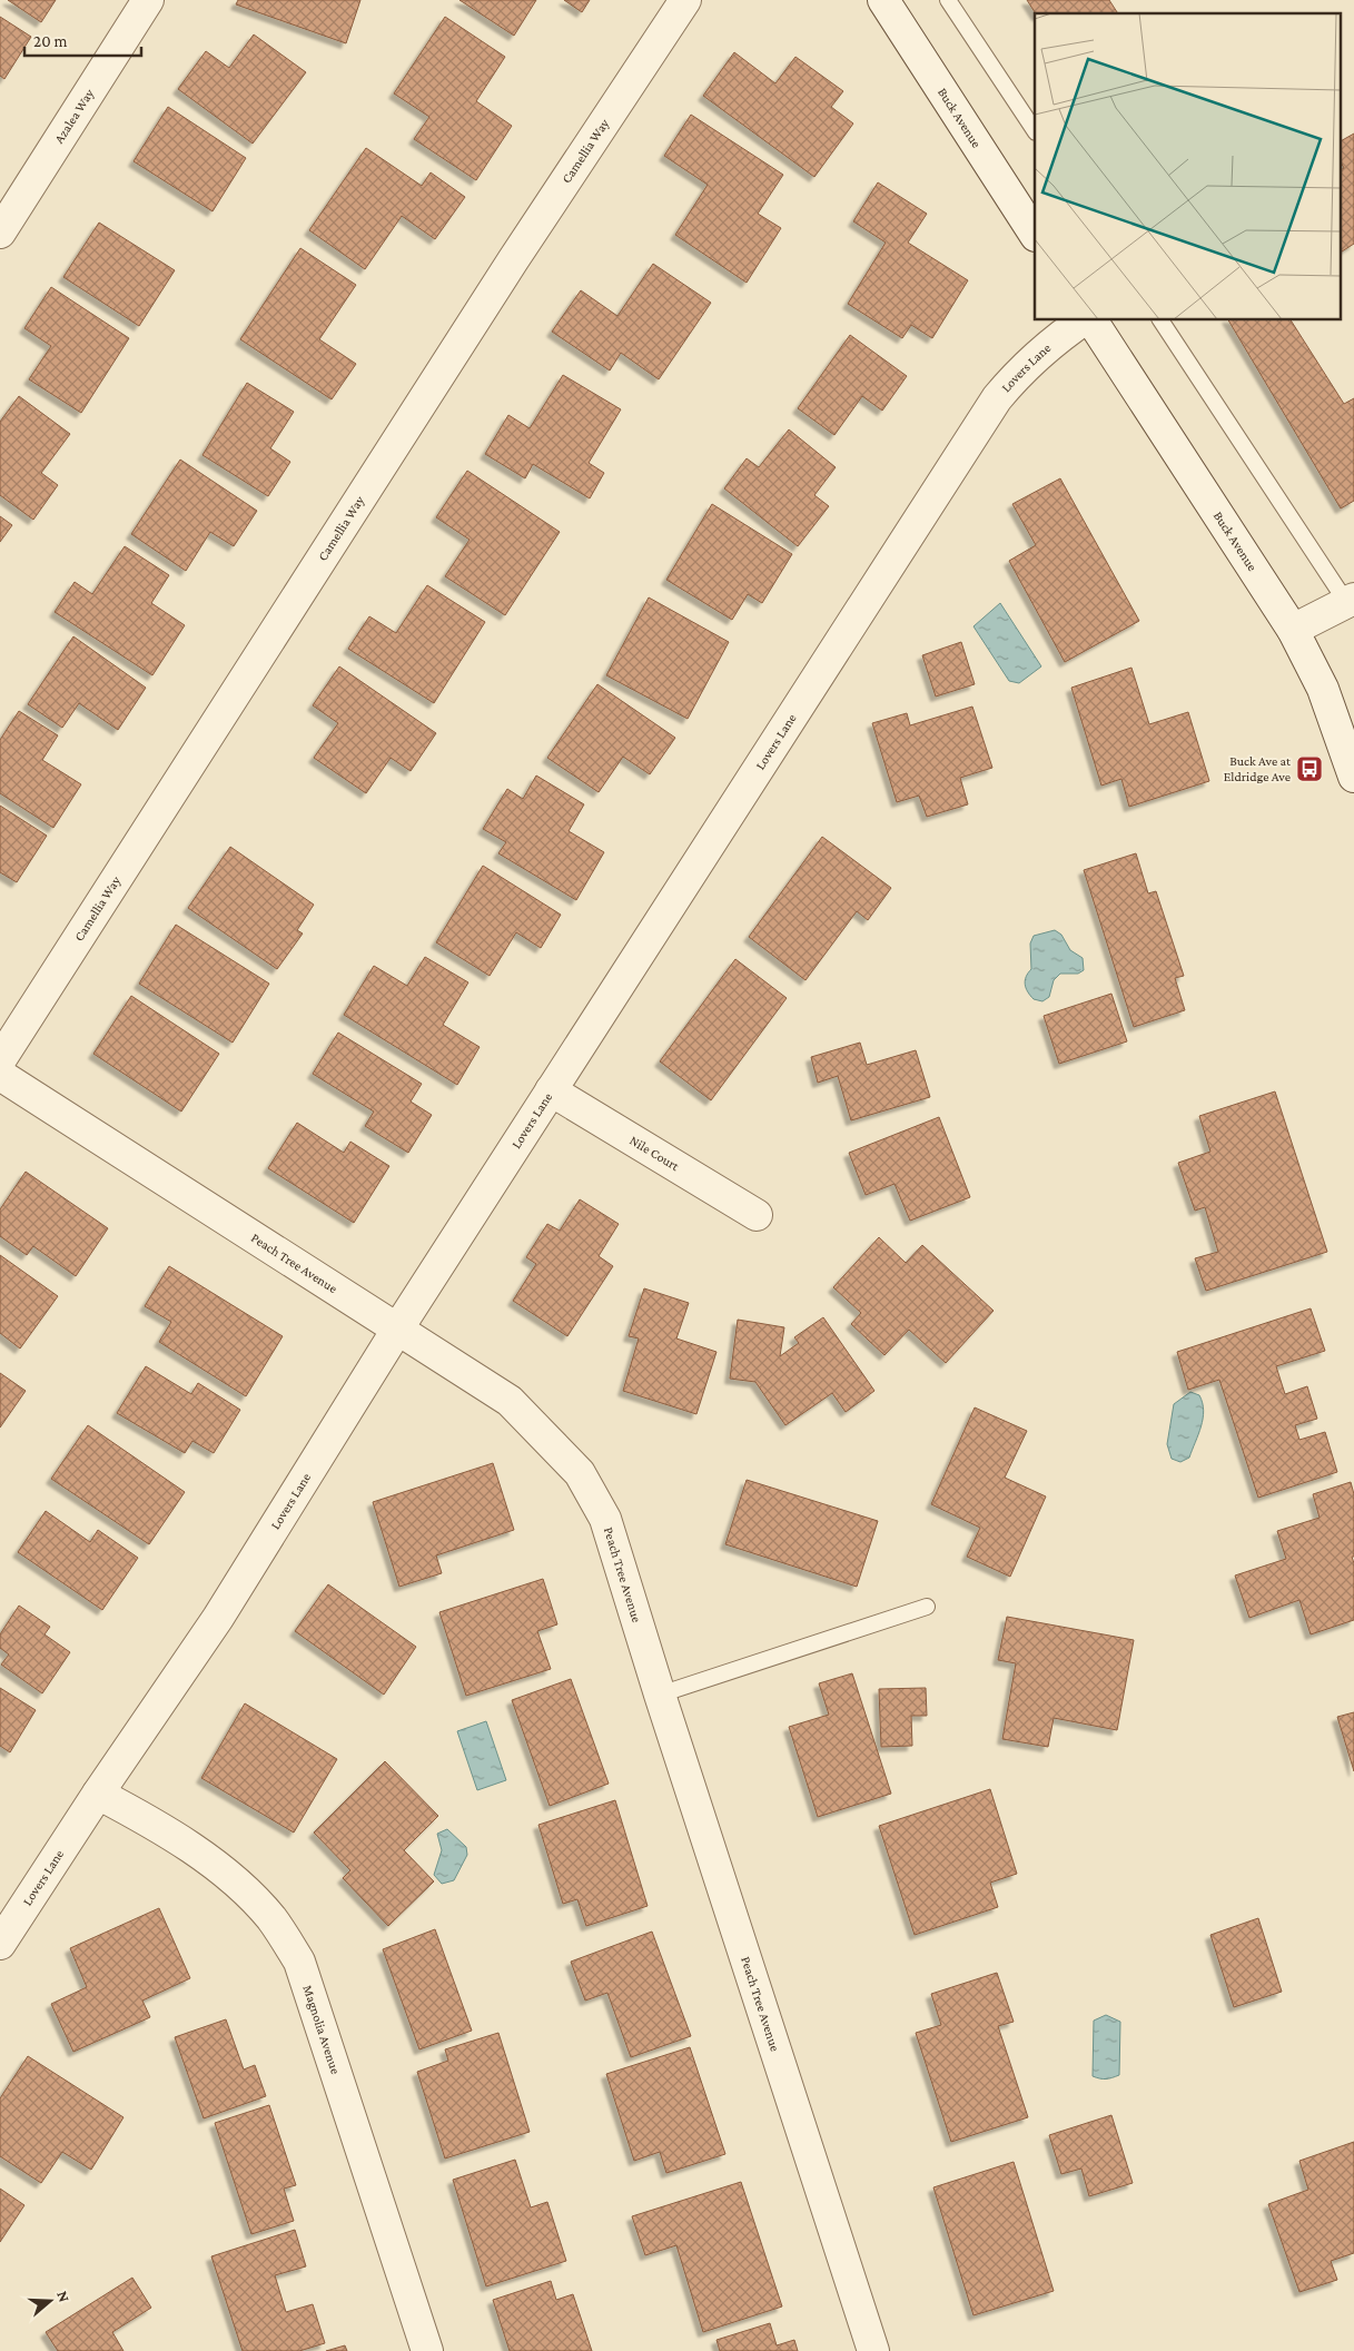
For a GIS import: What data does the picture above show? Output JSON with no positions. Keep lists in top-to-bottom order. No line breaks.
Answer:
{"streets":{"street":["Azalea Way","Buck Avenue","Camellia Way","Lovers Lane","Nile Court","Peach Tree Avenue","Magnolia Avenue"]},"crossings":[["Lovers Lane","Nile Court"],["Lovers Lane","Peach Tree Avenue"],["Lovers Lane","Magnolia Avenue"]],"places":{"bus stop":["Buck Ave at Eldridge Ave"]},"scale_bar":"20 m","north":"right"}
